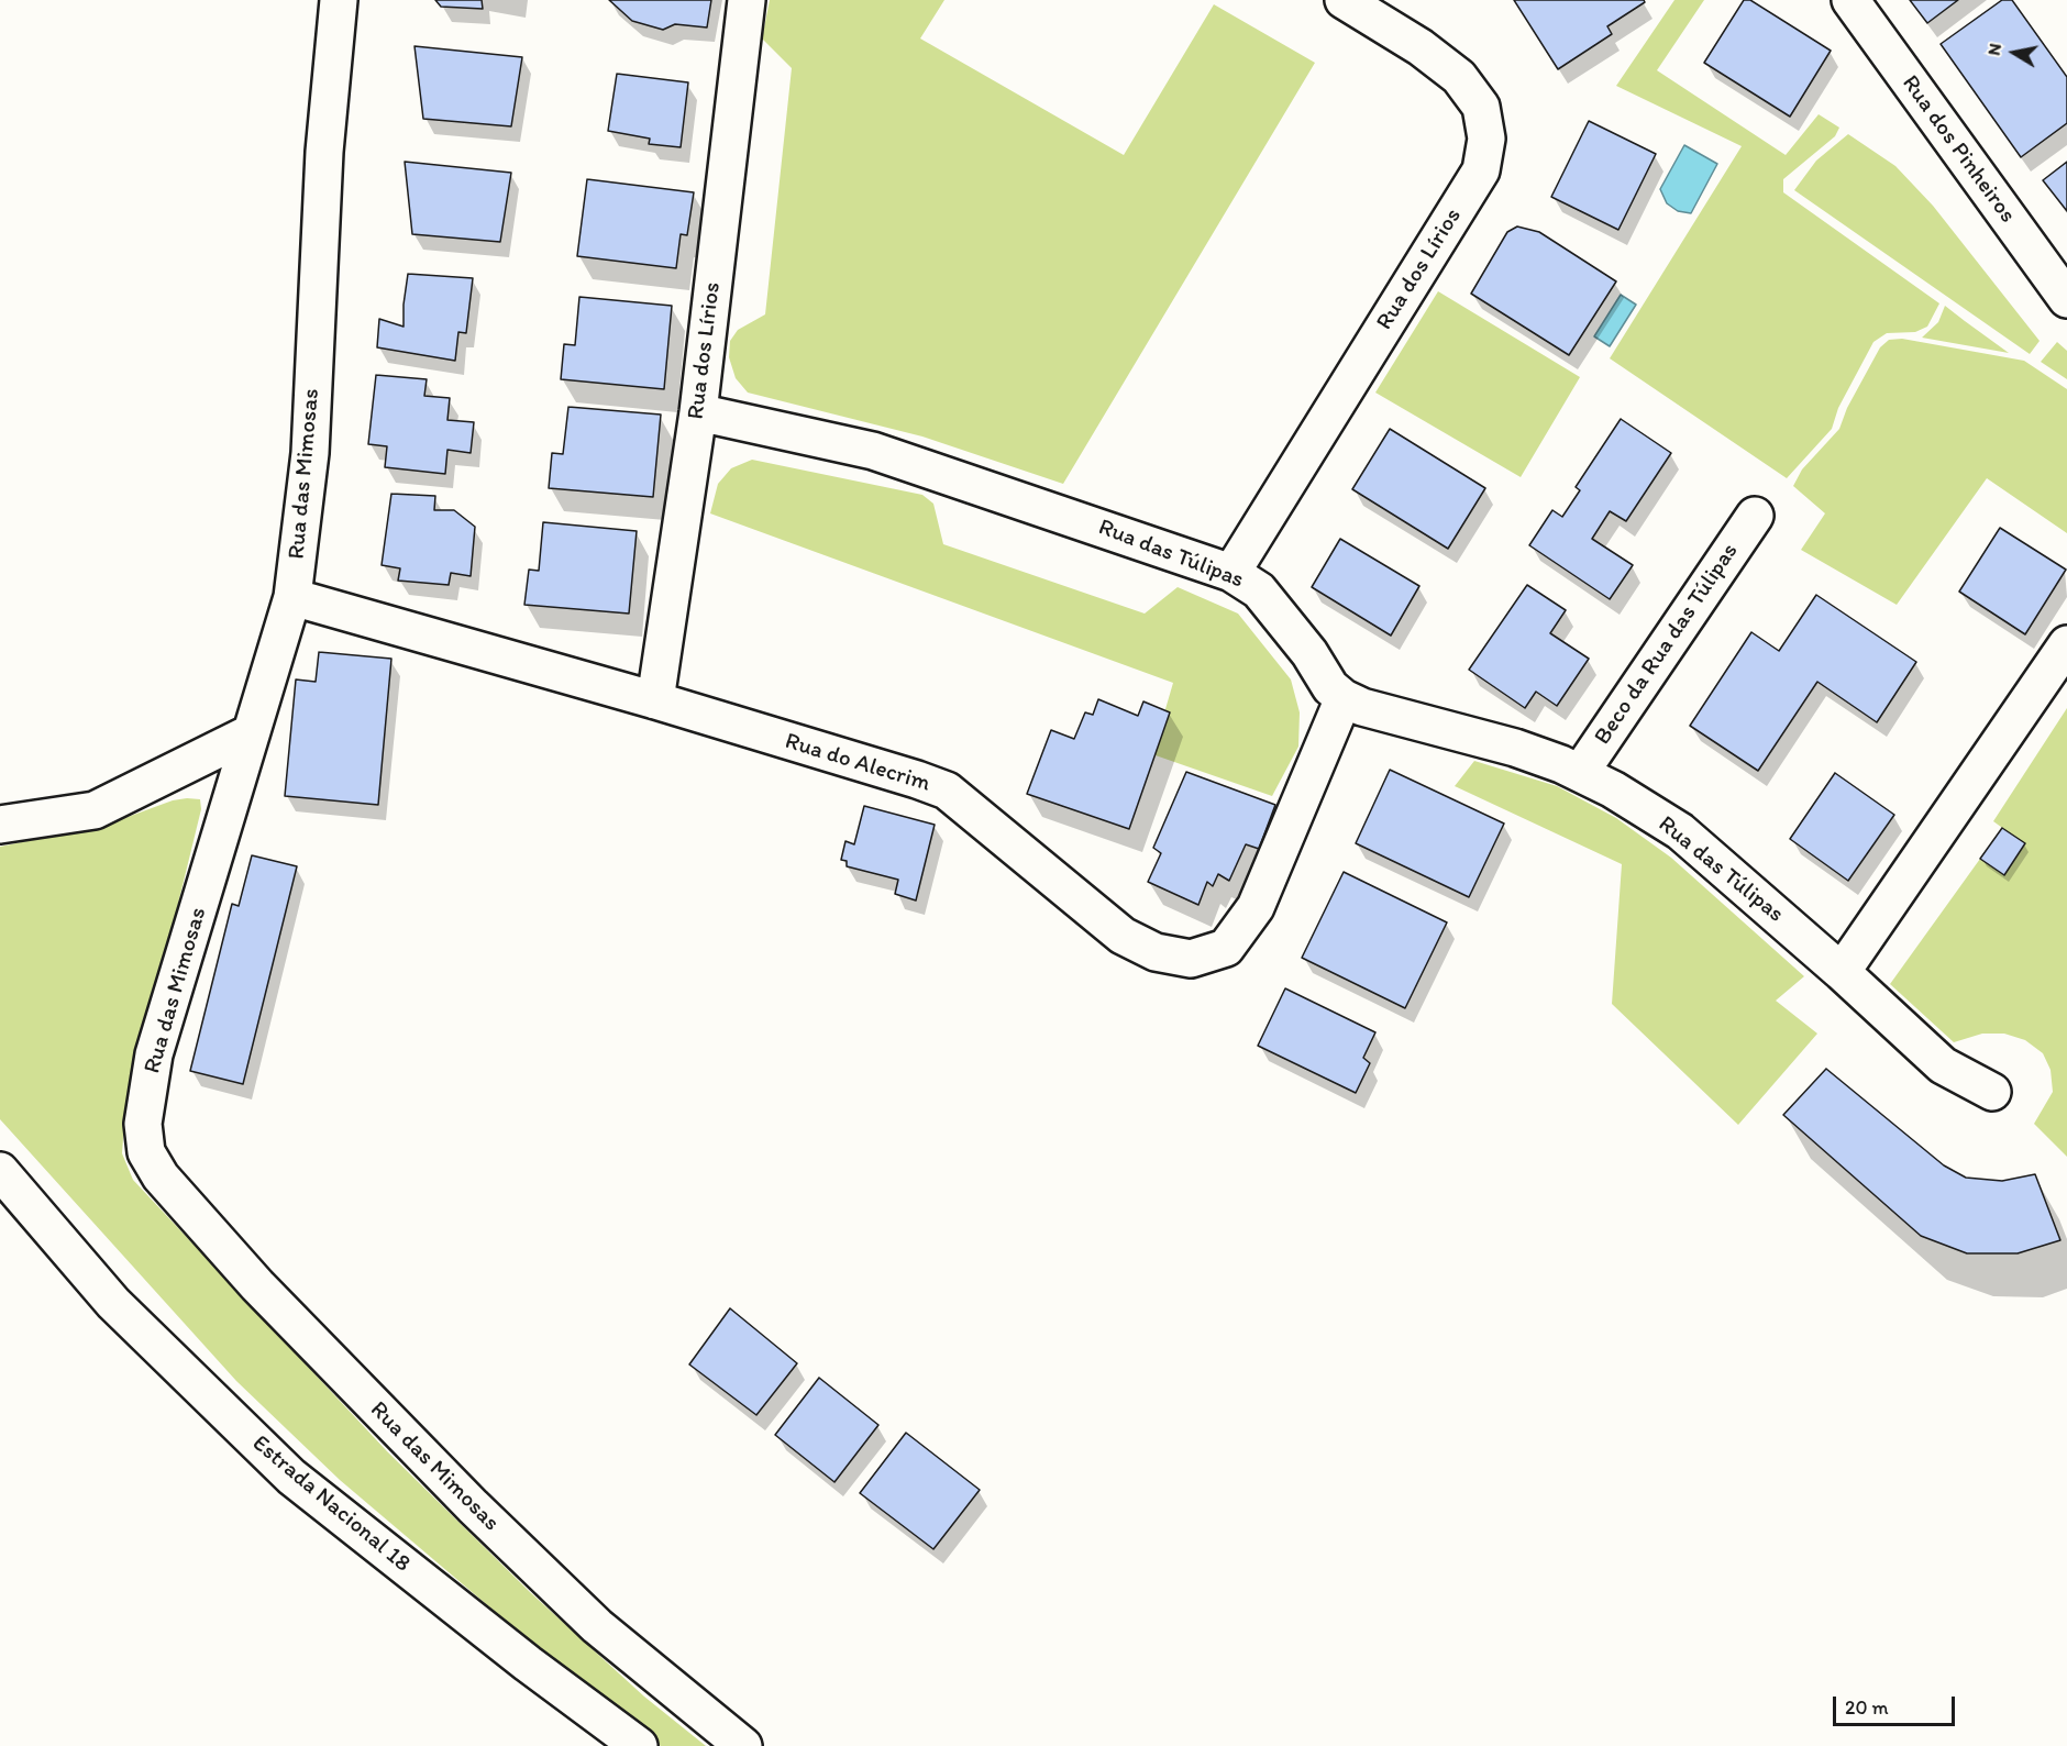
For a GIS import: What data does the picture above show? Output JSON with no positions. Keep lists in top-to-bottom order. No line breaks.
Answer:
{"streets":{"street":["Rua dos Pinheiros","Rua dos Lírios","Rua das Mimosas","Rua das Túlipas","Beco da Rua das Túlipas","Rua do Alecrim","Estrada Nacional 18"]},"crossings":[["Rua dos Lírios","Rua das Túlipas"],["Rua dos Lírios","Rua do Alecrim"],["Rua das Mimosas","Rua do Alecrim"],["Rua das Túlipas","Beco da Rua das Túlipas"],["Rua das Túlipas","Rua do Alecrim"]],"scale_bar":"20 m","north":"left"}
